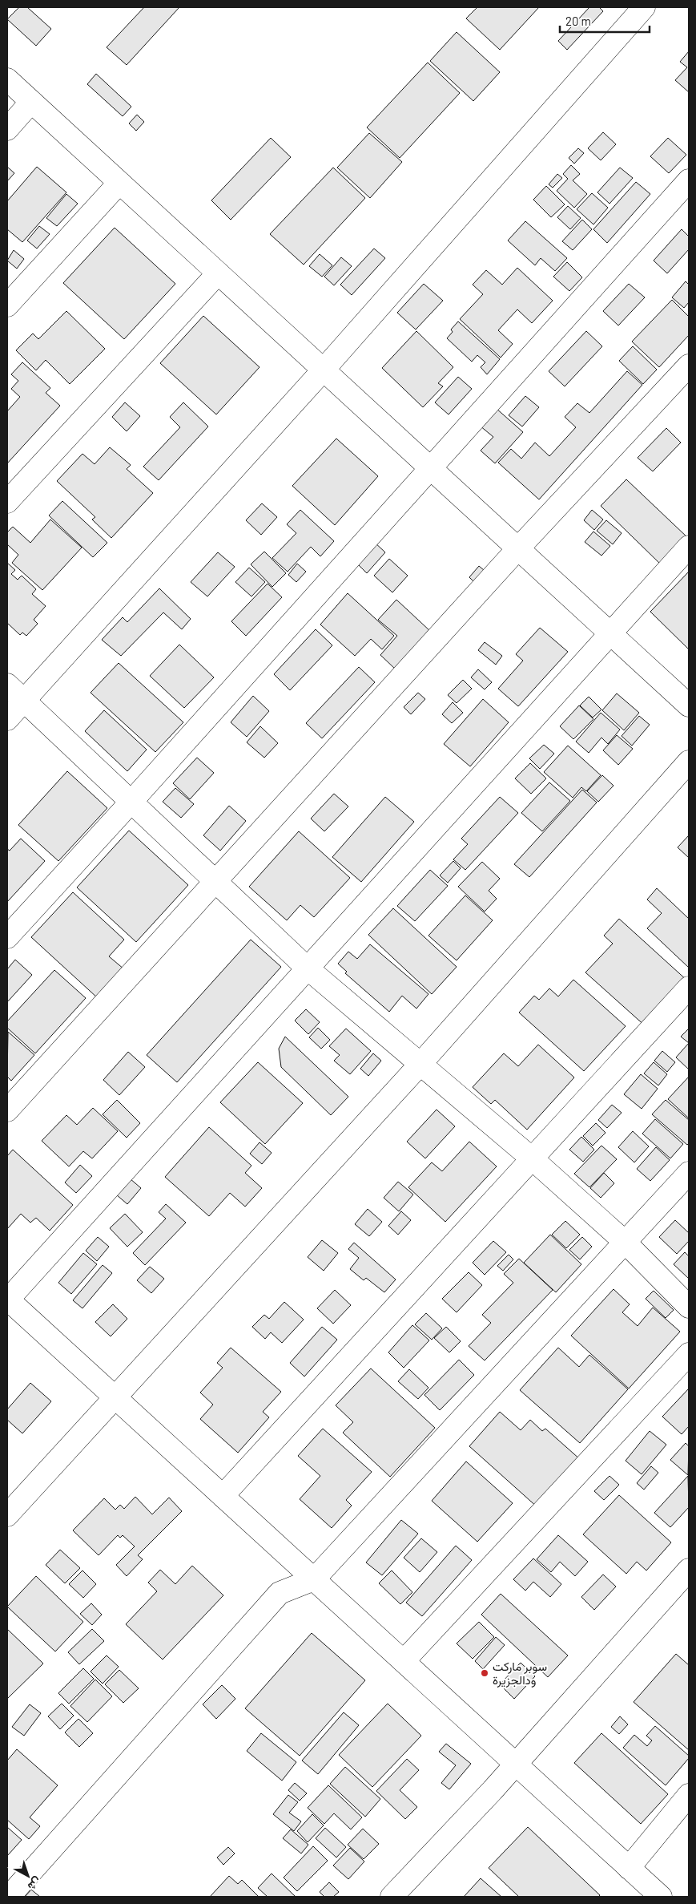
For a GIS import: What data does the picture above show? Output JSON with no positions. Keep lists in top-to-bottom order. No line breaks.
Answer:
{"places":["سوبر ماركت ودالجزيرة"],"scale_bar":"20 m","north":"bottom right"}
